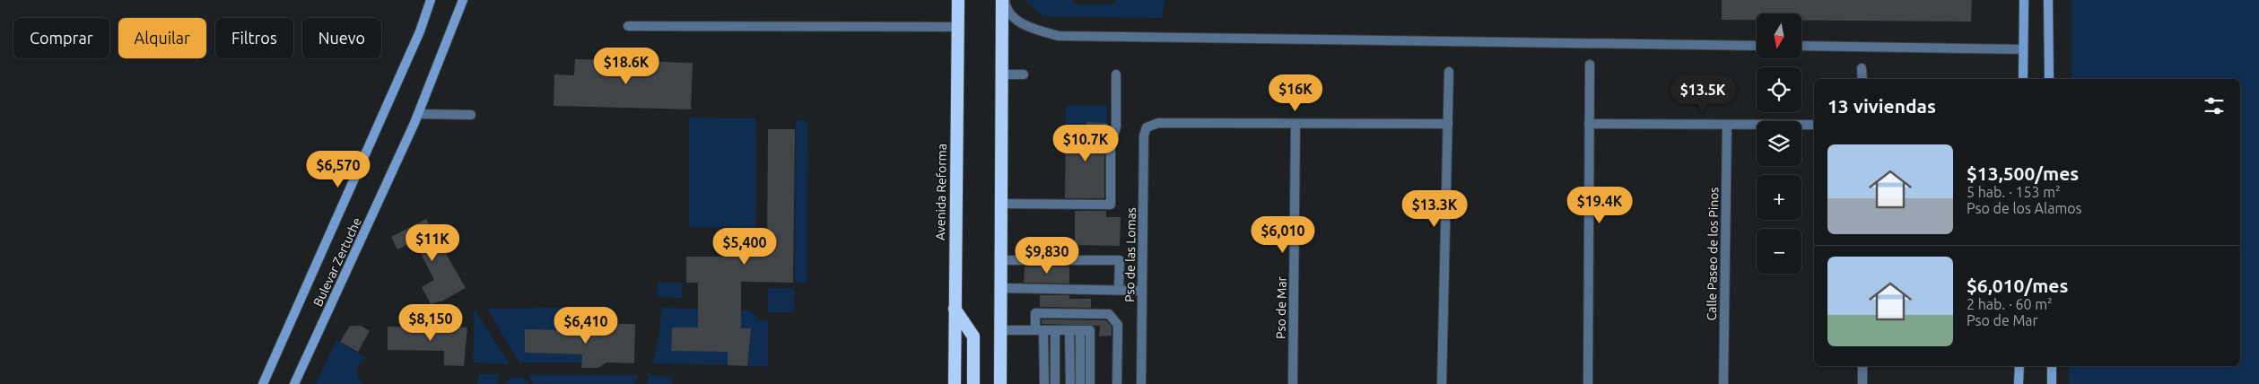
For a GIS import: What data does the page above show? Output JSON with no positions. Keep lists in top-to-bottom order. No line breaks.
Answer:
{"streets":{"highway":["Avenida Reforma"],"main road":["Bulevar Zertuche"],"street":["Calle Paseo de los Pinos","Pso de las Lomas","Pso de Mar"]},"crossings":[["Pso de las Lomas","Pso de Mar"]],"north":"bottom","page":{"map_buttons":["+","−"],"chip":["Comprar","Alquilar","Filtros","Nuevo"],"price":["$18.6K","$16K","$13.5K","$10.7K","$6,570","$19.4K","$13.3K","$6,010","$11K","$5,400","$9,830","$8,150","$6,410"],"heading":"13 viviendas","list":[{"name":"$13,500/mes","note":"5 hab. · 153 m² · Pso de los Alamos"},{"name":"$6,010/mes","note":"2 hab. · 60 m² · Pso de Mar"}]}}
